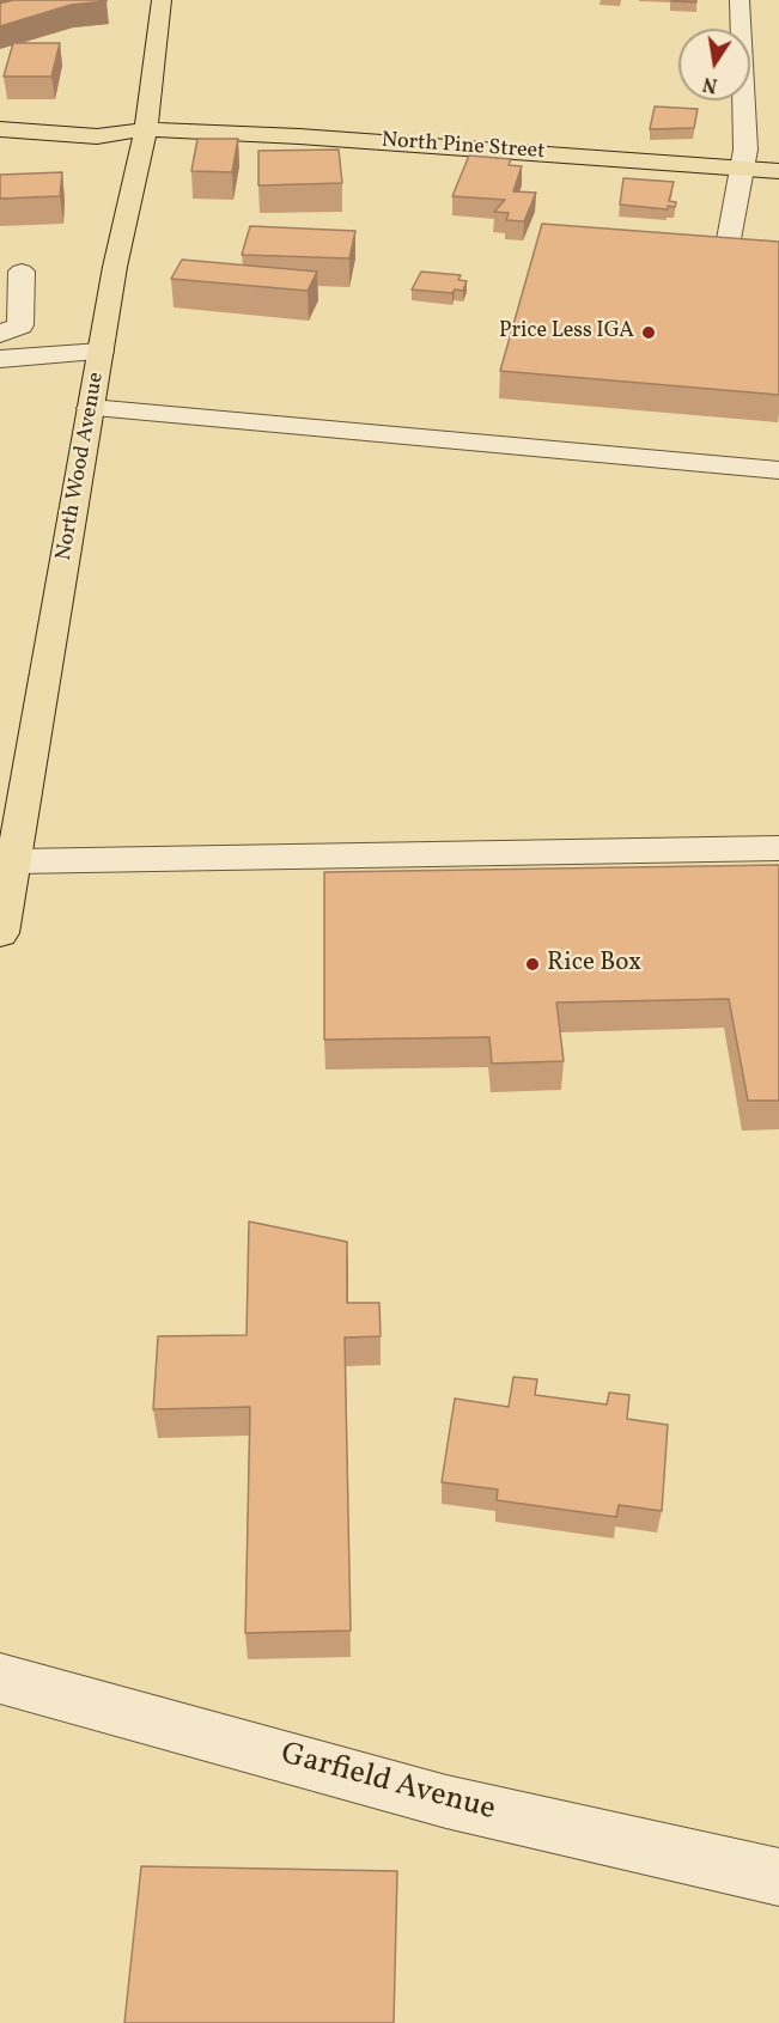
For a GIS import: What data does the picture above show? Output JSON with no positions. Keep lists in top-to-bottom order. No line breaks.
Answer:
{"streets":{"main road":["North Pine Street","North Wood Avenue"],"street":["Garfield Avenue"]},"crossings":[["North Pine Street","North Wood Avenue"]],"places":["Price Less IGA","Rice Box"],"north":"bottom"}
